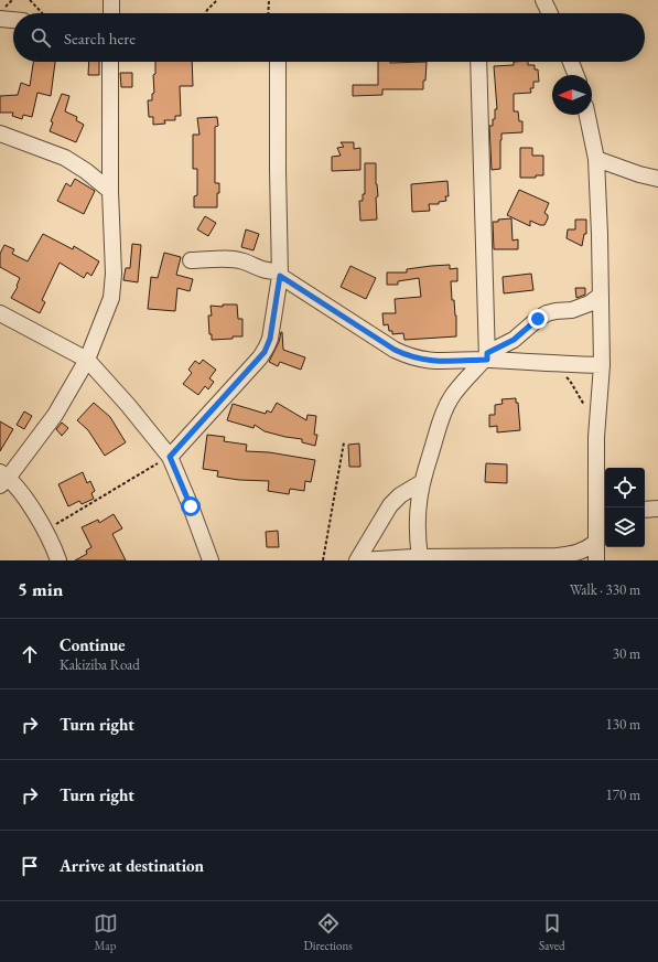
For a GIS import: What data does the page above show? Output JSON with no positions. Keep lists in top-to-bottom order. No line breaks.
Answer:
{"north":"left","page":{"search":"Search here","heading":["5 min","Walk · 330 m"],"list":[["Continue","Kakiziba Road","30 m"],["Turn right","130 m"],["Turn right","170 m"],"Arrive at destination"],"nav":["Map","Directions","Saved"]}}
